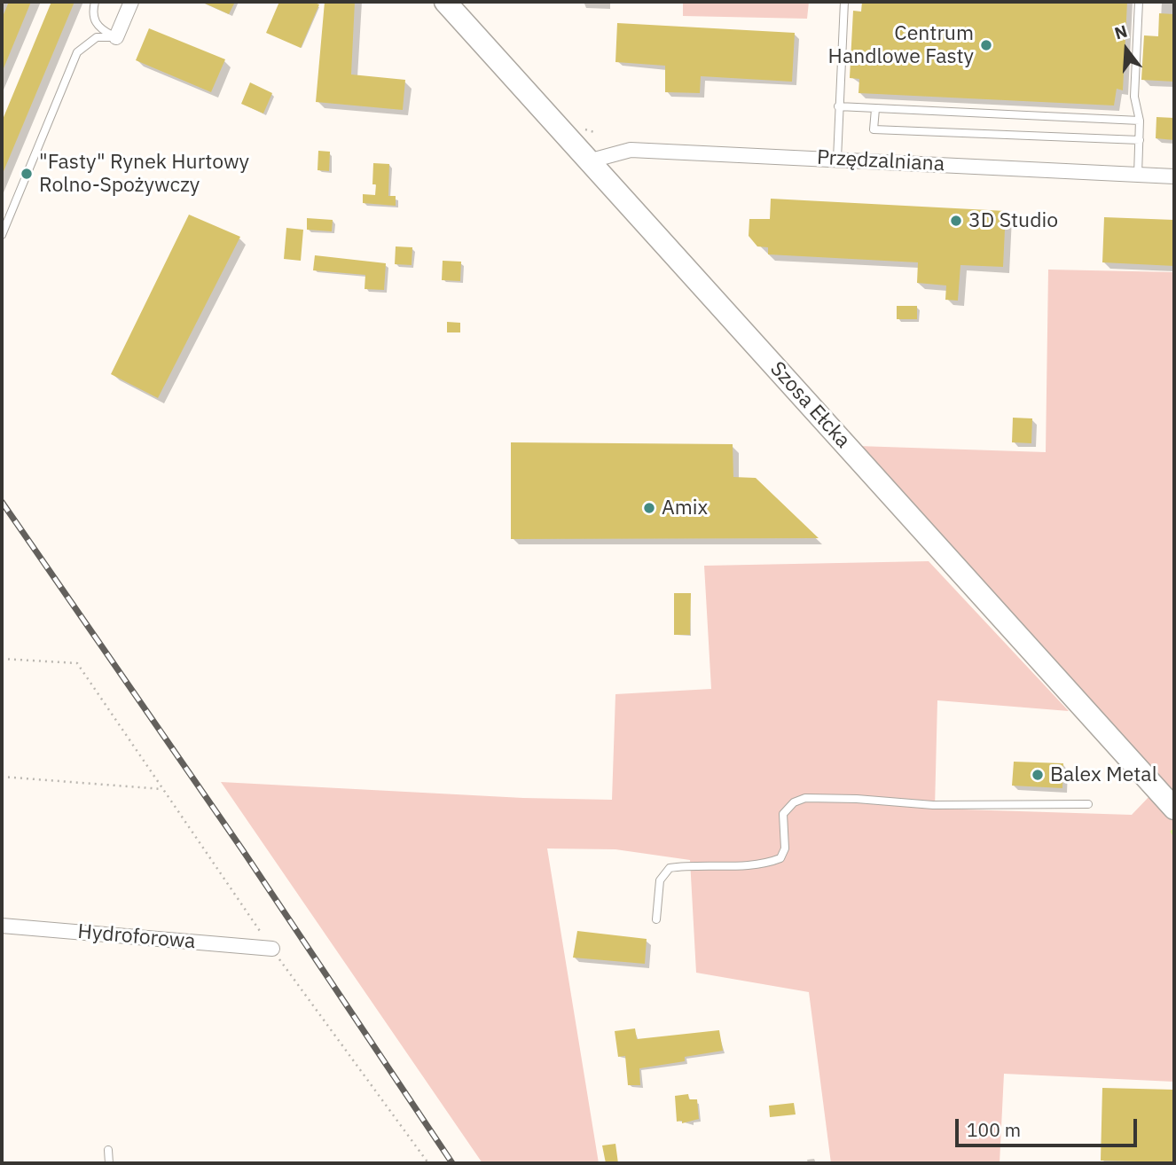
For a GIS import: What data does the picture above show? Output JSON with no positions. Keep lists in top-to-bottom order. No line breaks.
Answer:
{"streets":{"main road":["Szosa Ełcka"],"street":["Przędzalniana","Hydroforowa"]},"crossings":[["Przędzalniana","Szosa Ełcka"]],"places":["Centrum Handlowe Fasty","\"Fasty\" Rynek Hurtowy Rolno-Spożywczy","3D Studio","Amix","Balex Metal"],"scale_bar":"100 m","north":"top"}
